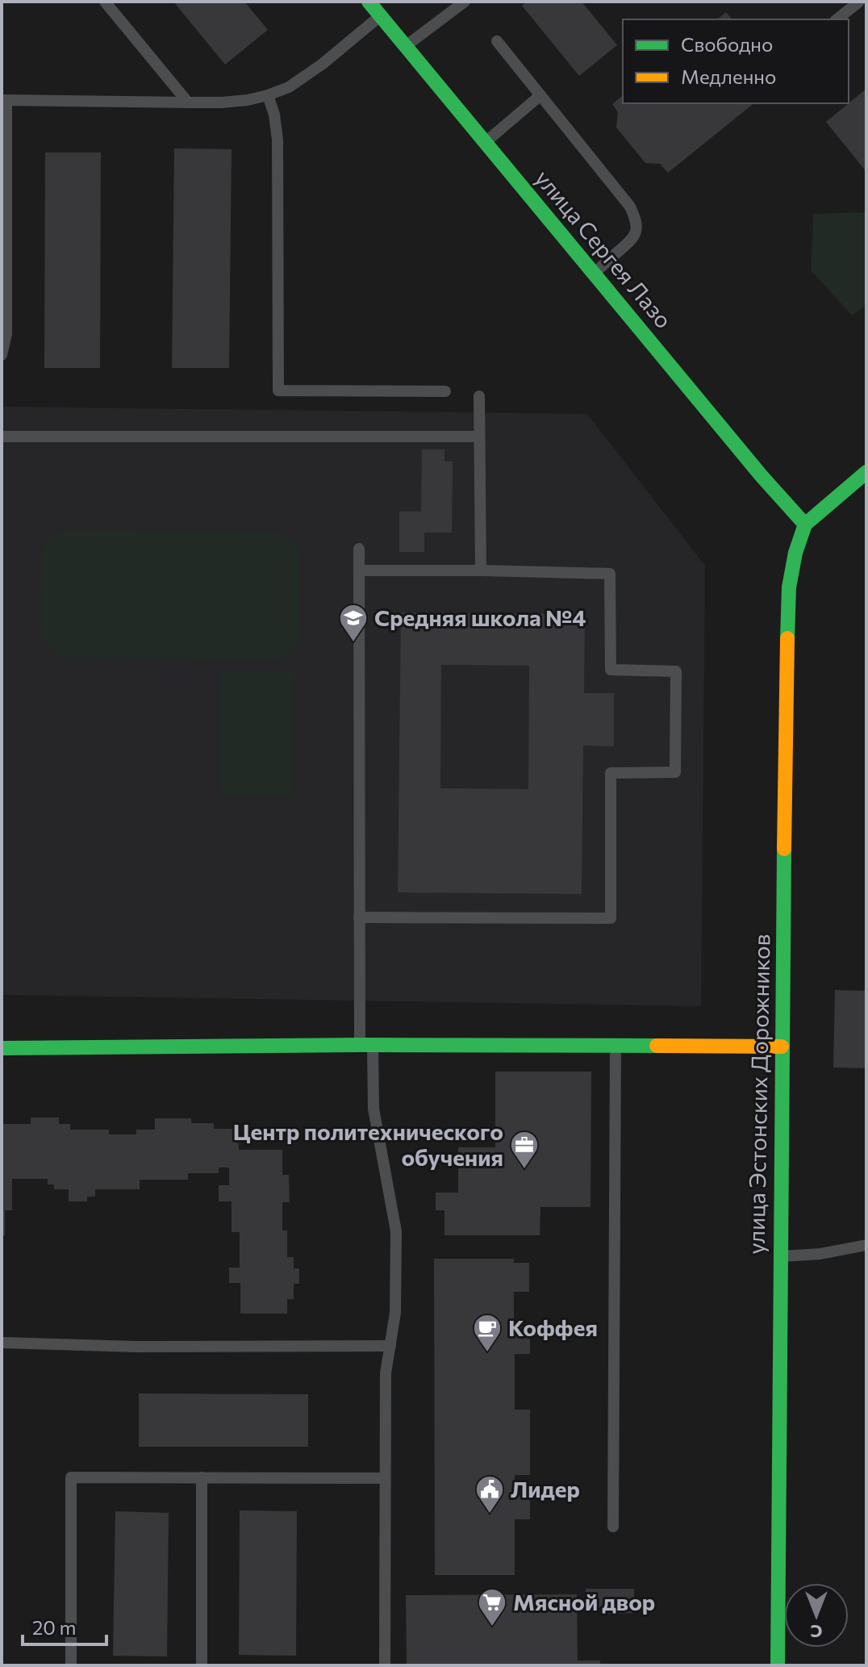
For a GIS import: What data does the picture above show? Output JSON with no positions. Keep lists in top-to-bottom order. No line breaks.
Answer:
{"streets":{"street":["улица Сергея Лазо","улица Эстонских Дорожников"]},"crossings":[["улица Сергея Лазо","улица Эстонских Дорожников"]],"places":{"school or university":["Средняя школа №4"],"office":["Центр политехнического обучения"],"cafe":["Коффея"],"public building":["Лидер"],"supermarket":["Мясной двор"]},"legend":["Свободно","Медленно"],"scale_bar":"20 m","north":"bottom"}
